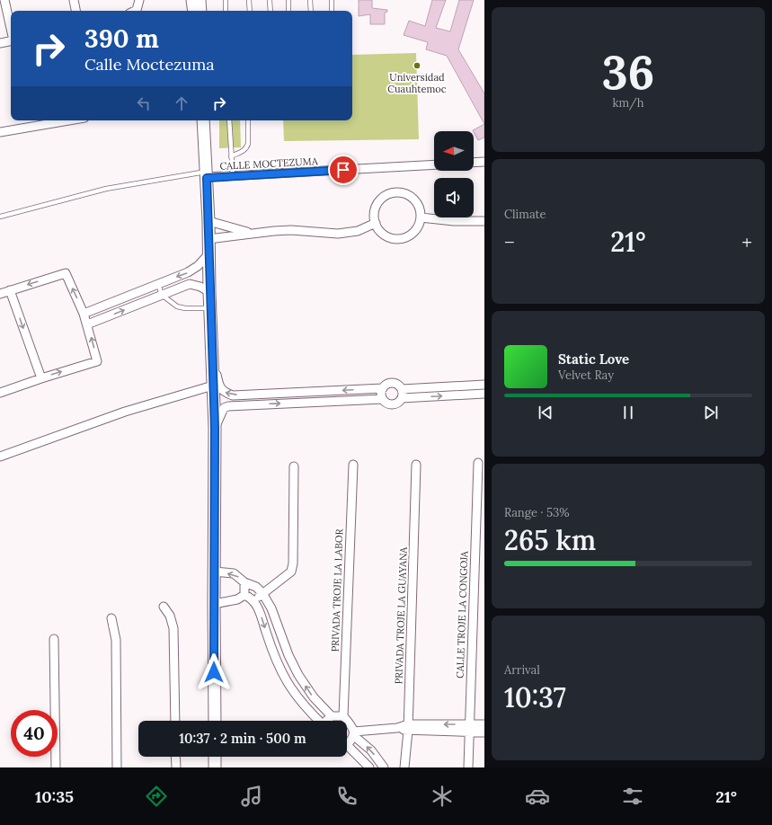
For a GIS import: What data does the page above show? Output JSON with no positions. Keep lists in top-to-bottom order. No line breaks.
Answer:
{"streets":{"street":["CALLE MOCTEZUMA","PRIVADA TROJE LA LABOR","CALLE TROJE LA CONGOJA","PRIVADA TROJE LA GUAYANA"]},"places":["Universidad Cuauhtemoc"],"north":"left","page":{"tile":[["36","km/h"],"Climate",["Range · 53%","265 km"],["Arrival","10:37"]],"turn":["390 m","Calle Moctezuma"],"heat":["−","21°","+"],"song":["Static Love","Velvet Ray"],"limit":"40","trip":"10:37 · 2 min · 500 m","tabs":["10:35","21°"]}}
